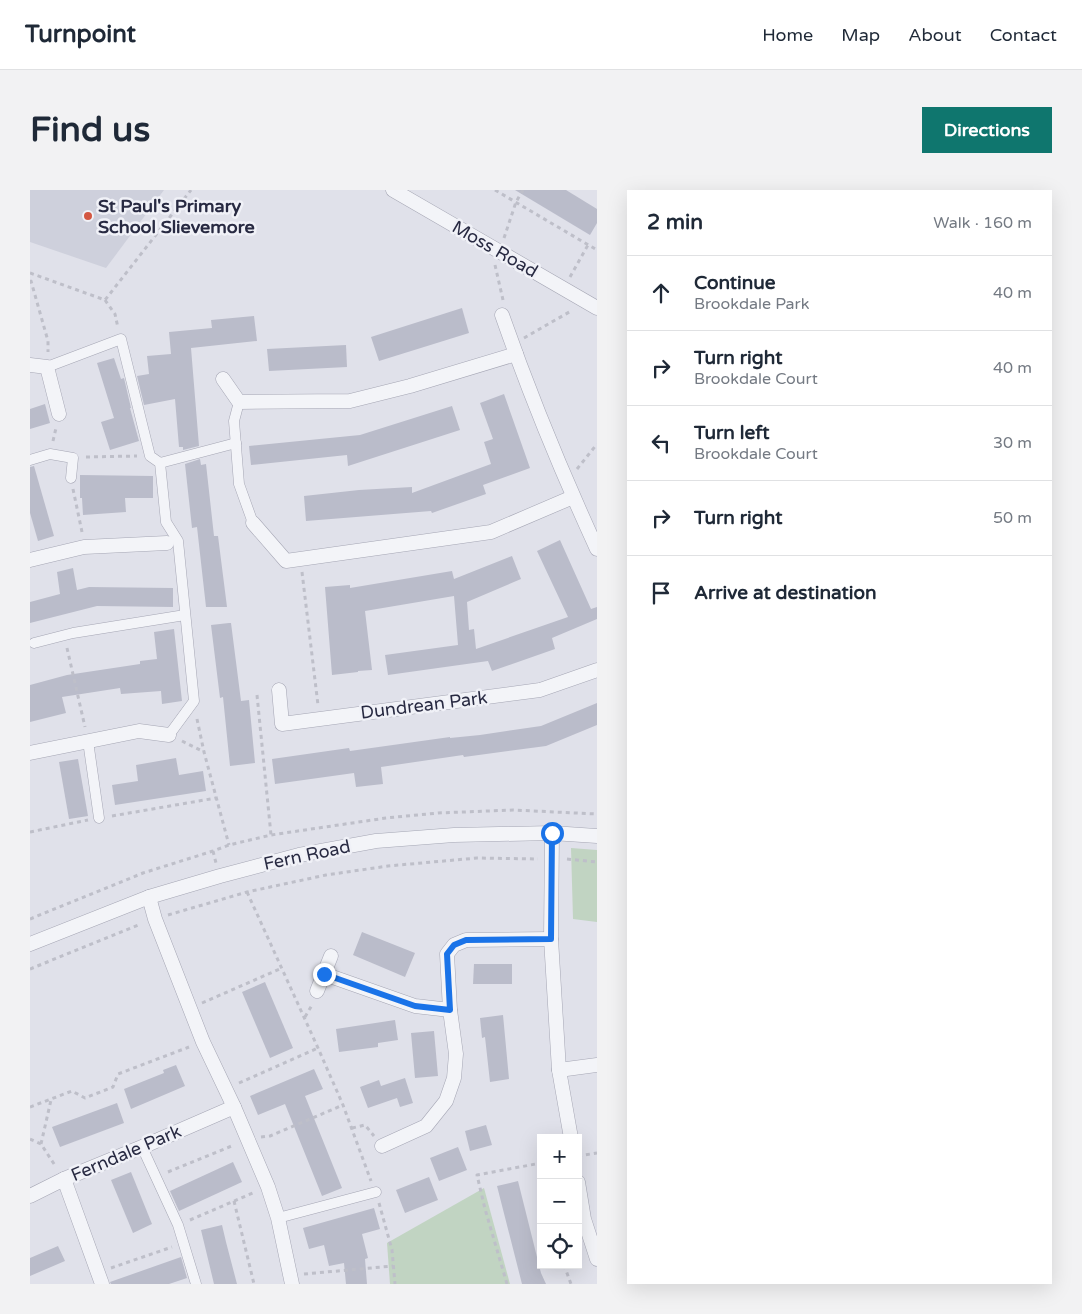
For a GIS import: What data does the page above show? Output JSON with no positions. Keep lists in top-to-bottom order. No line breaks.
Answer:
{"streets":{"street":["Moss Road","Dundrean Park","Fern Road","Ferndale Park"]},"places":["St Paul's Primary School Slievemore"],"page":{"header":"Turnpoint","nav":["Home","Map","About","Contact"],"buttons":"Directions","title":"Find us","heading":["2 min","Walk · 160 m"],"list":[["Continue","Brookdale Park","40 m"],["Turn right","Brookdale Court","40 m"],["Turn left","Brookdale Court","30 m"],["Turn right","50 m"],"Arrive at destination"],"map_buttons":["+","−"]}}
